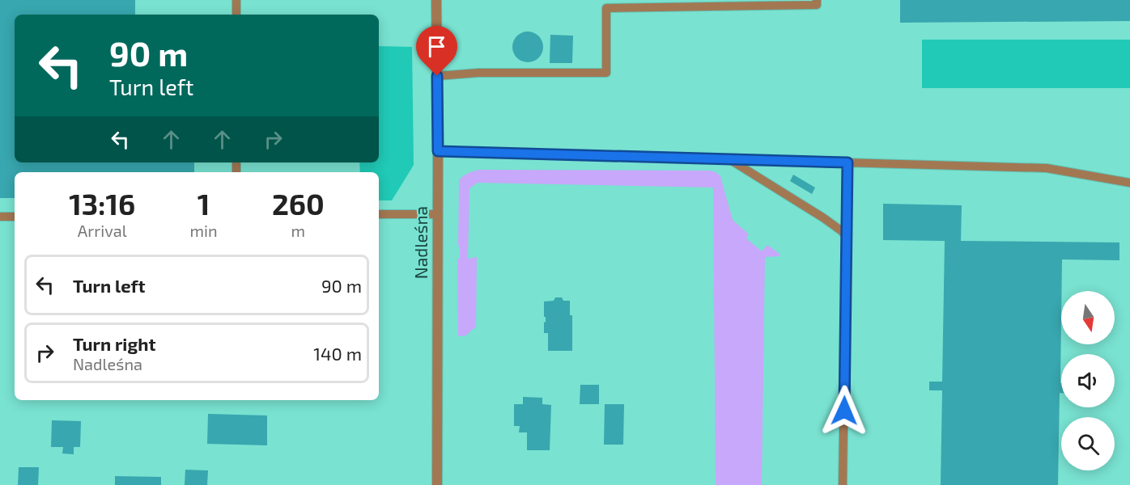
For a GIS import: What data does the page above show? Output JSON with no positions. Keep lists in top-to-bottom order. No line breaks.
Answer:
{"streets":{"street":["Nadleśna"]},"north":"bottom","page":{"turn":["90 m","Turn left"],"eta":["13:16","Arrival","1","min","260","m"],"list":[{"name":"Turn left","value":"90 m"},{"name":"Turn right","note":"Nadleśna","value":"140 m"}]}}
